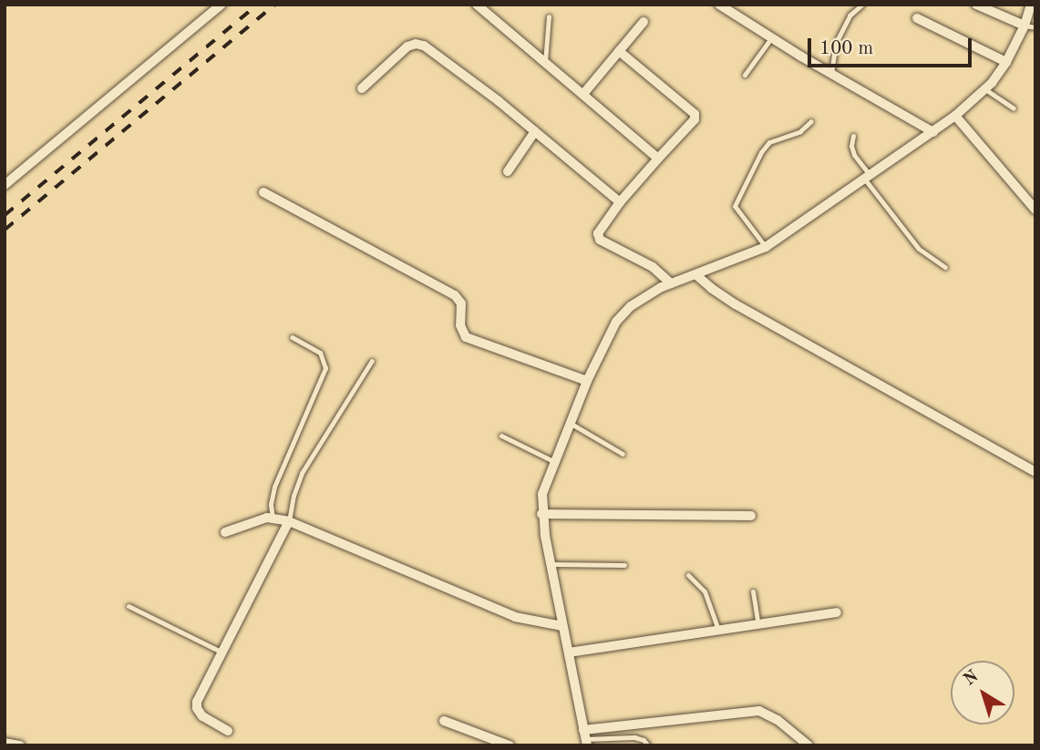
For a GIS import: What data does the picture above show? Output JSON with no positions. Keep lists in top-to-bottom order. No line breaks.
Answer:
{"scale_bar":"100 m","north":"top left"}
